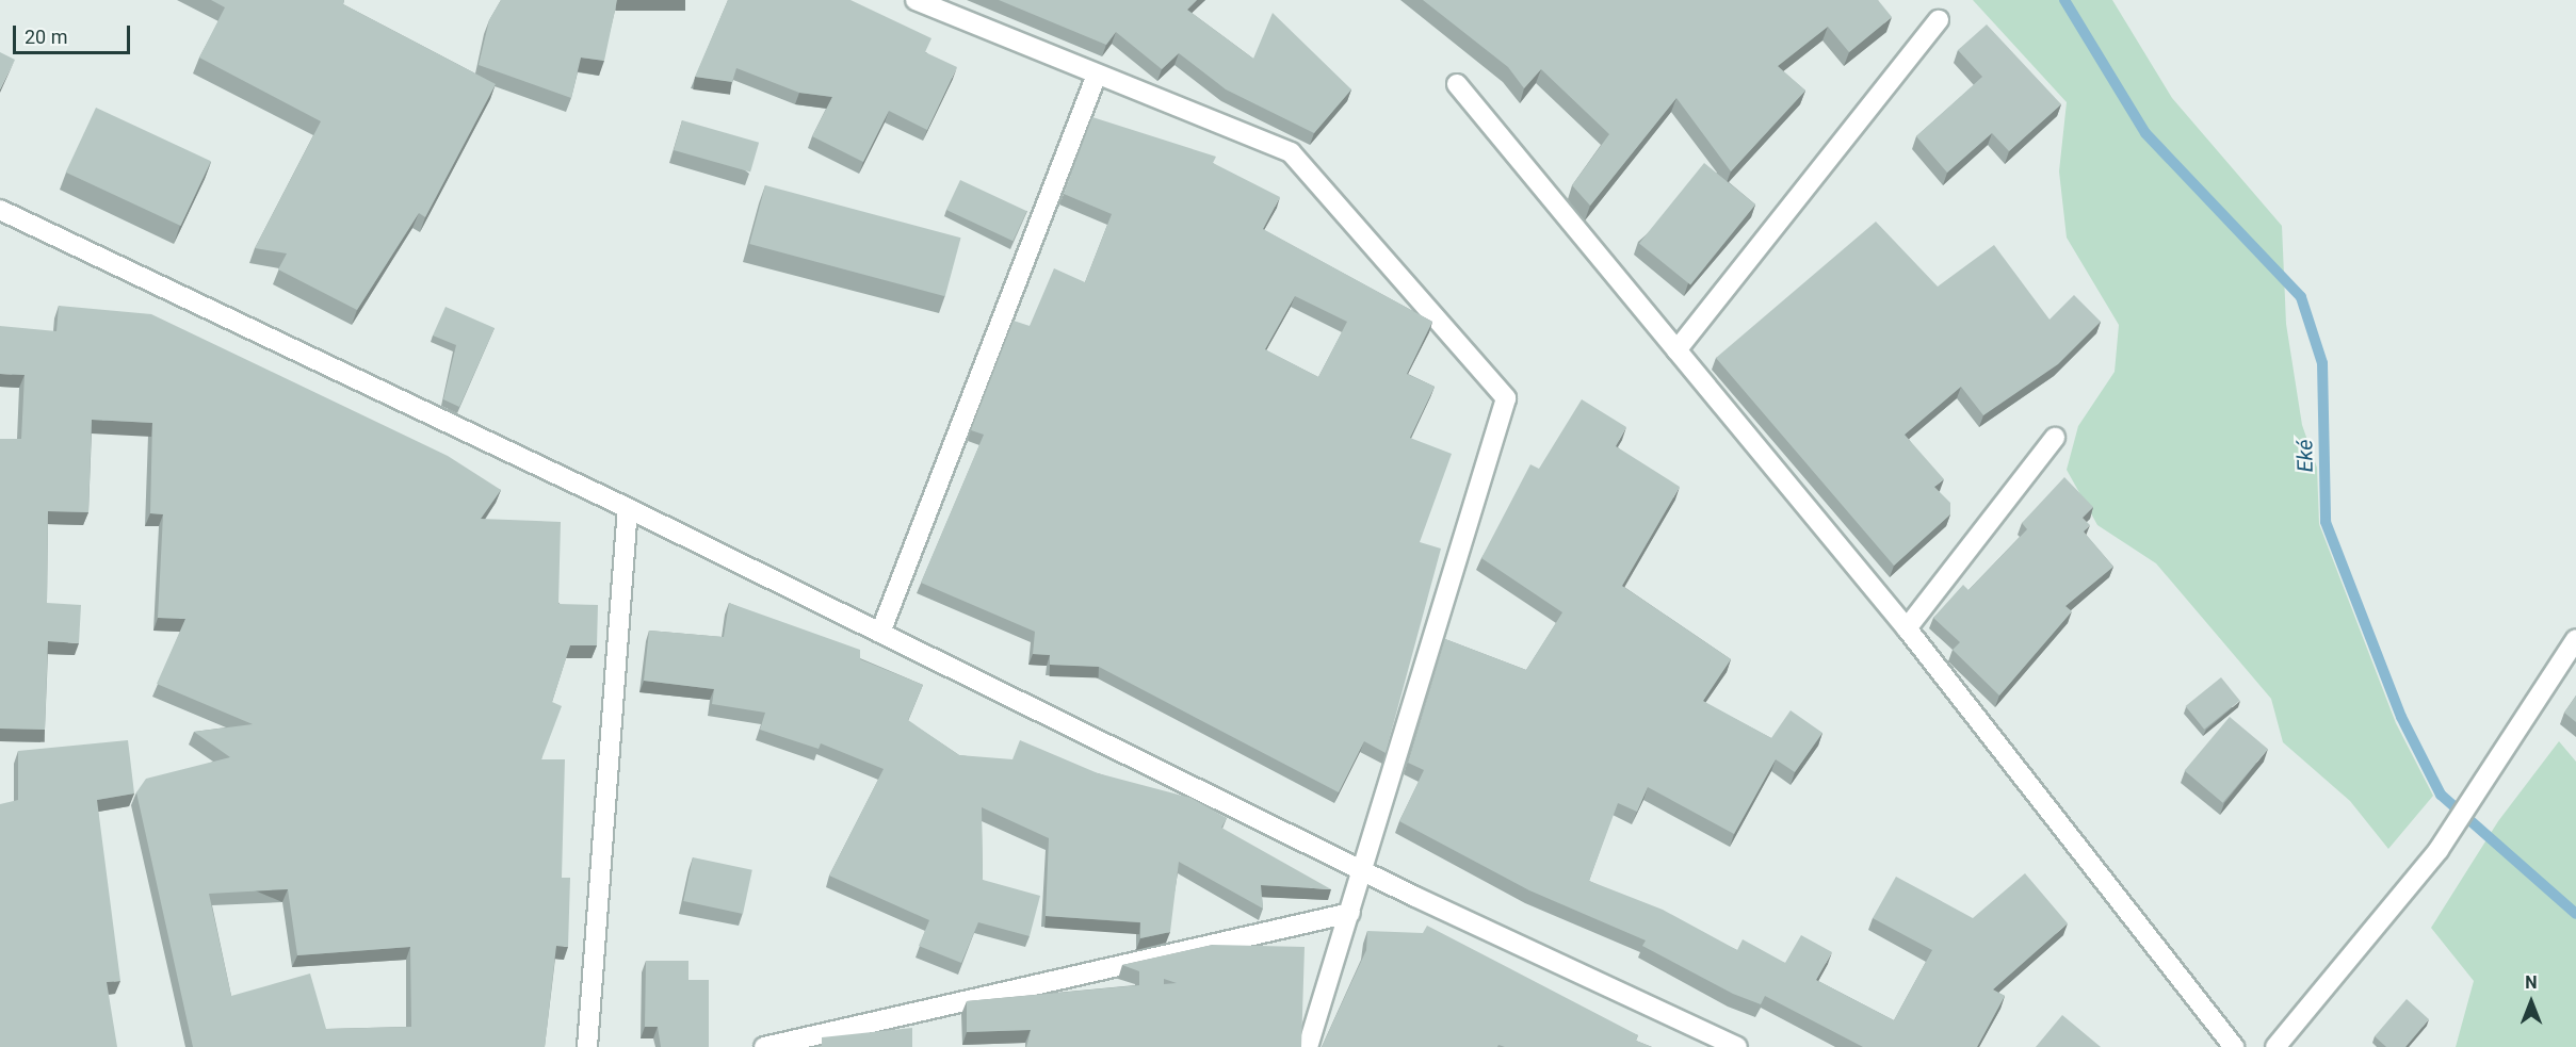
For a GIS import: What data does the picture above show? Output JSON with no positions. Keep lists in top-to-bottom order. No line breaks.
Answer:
{"water":["Eké"],"scale_bar":"20 m","north":"top"}
